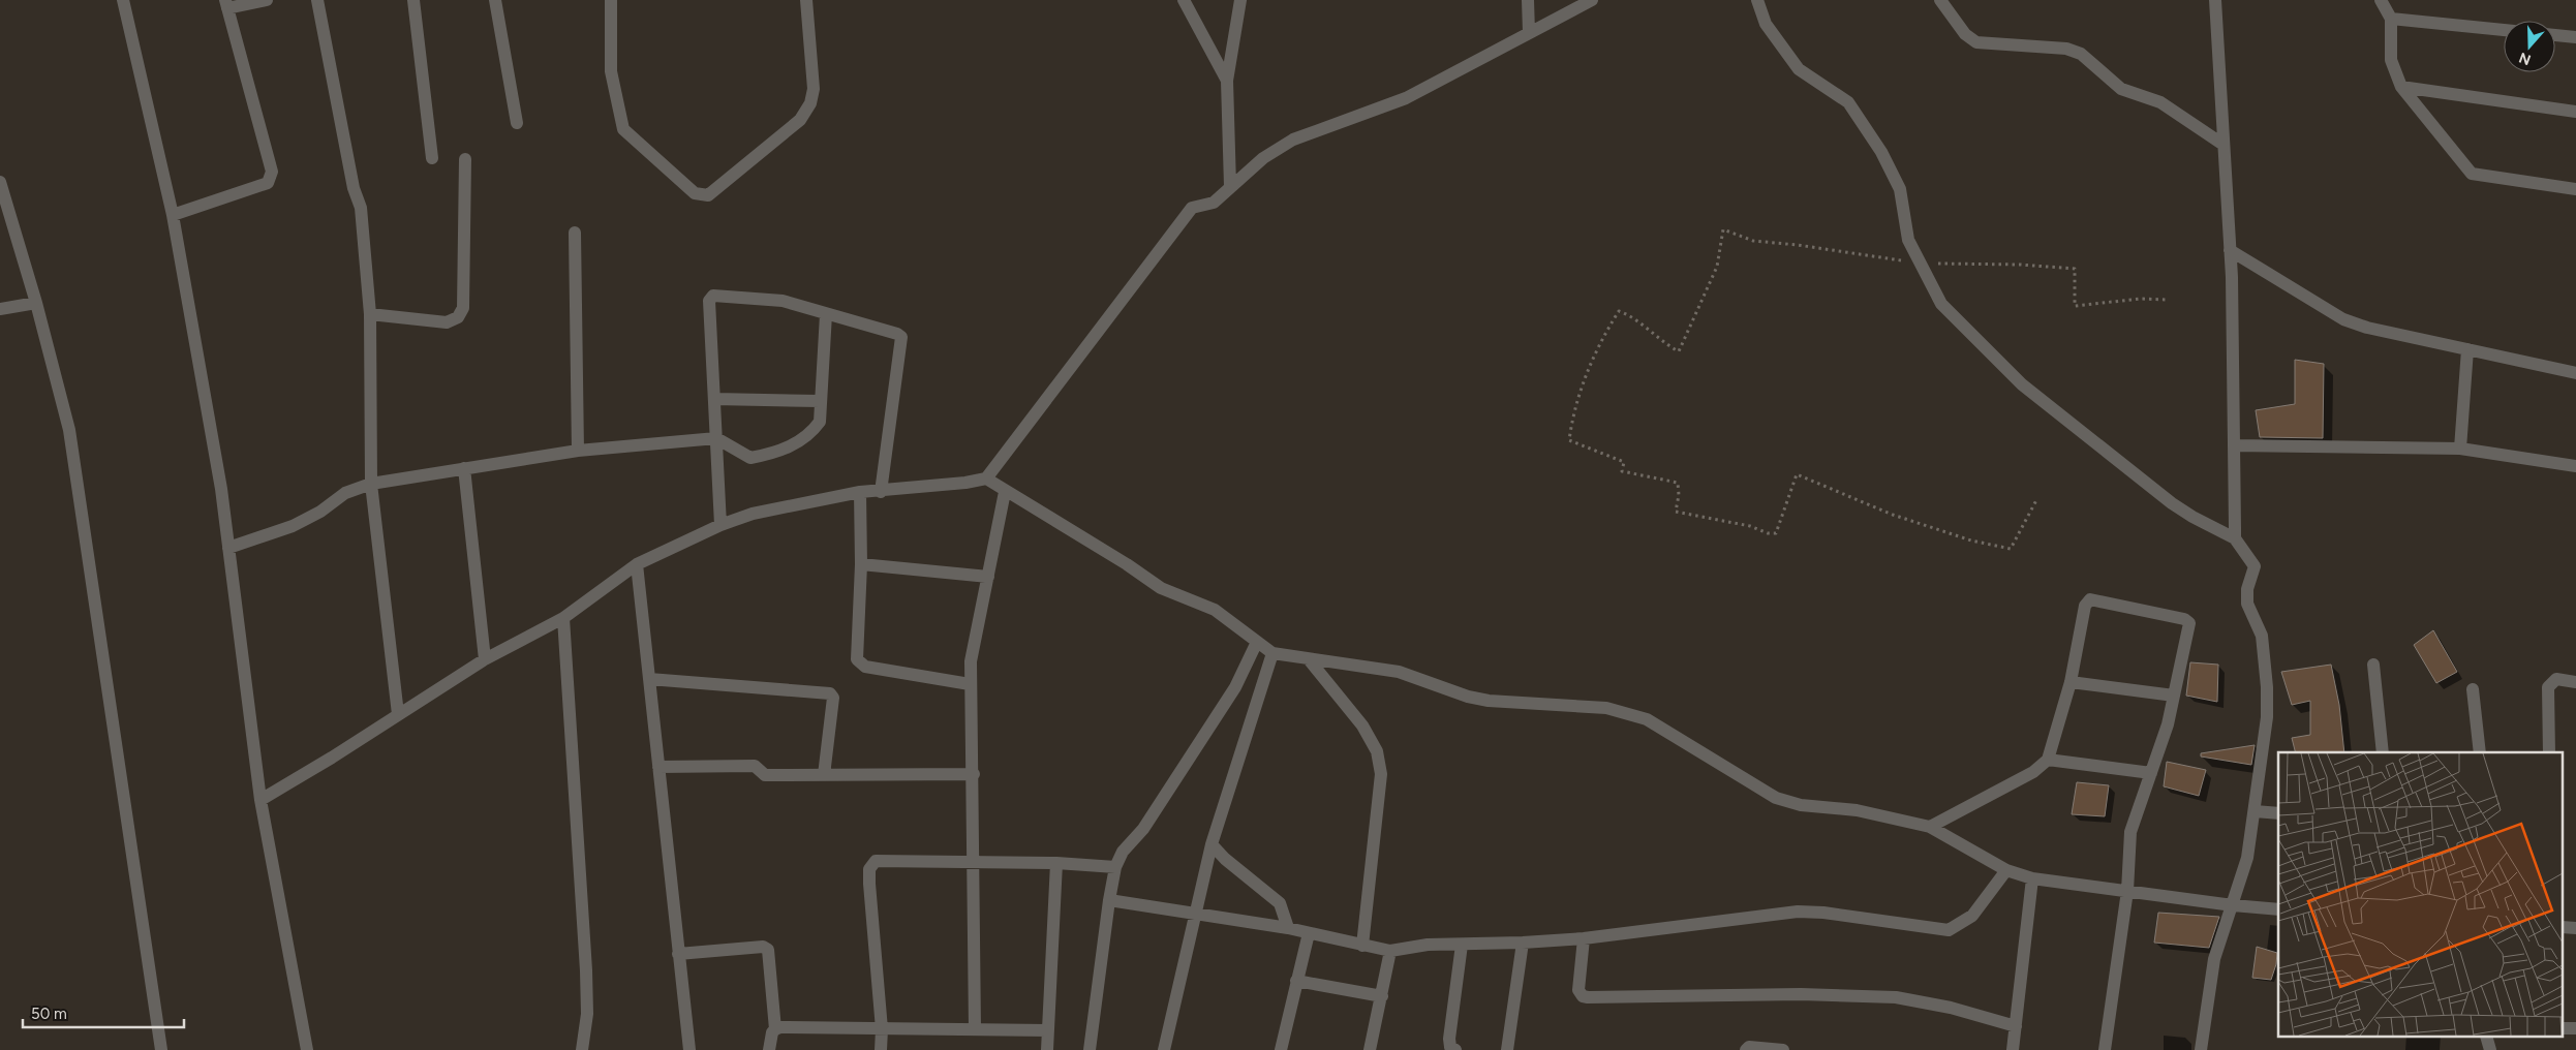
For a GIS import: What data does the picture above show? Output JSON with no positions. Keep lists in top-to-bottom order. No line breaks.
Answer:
{"scale_bar":"50 m","north":"bottom"}
